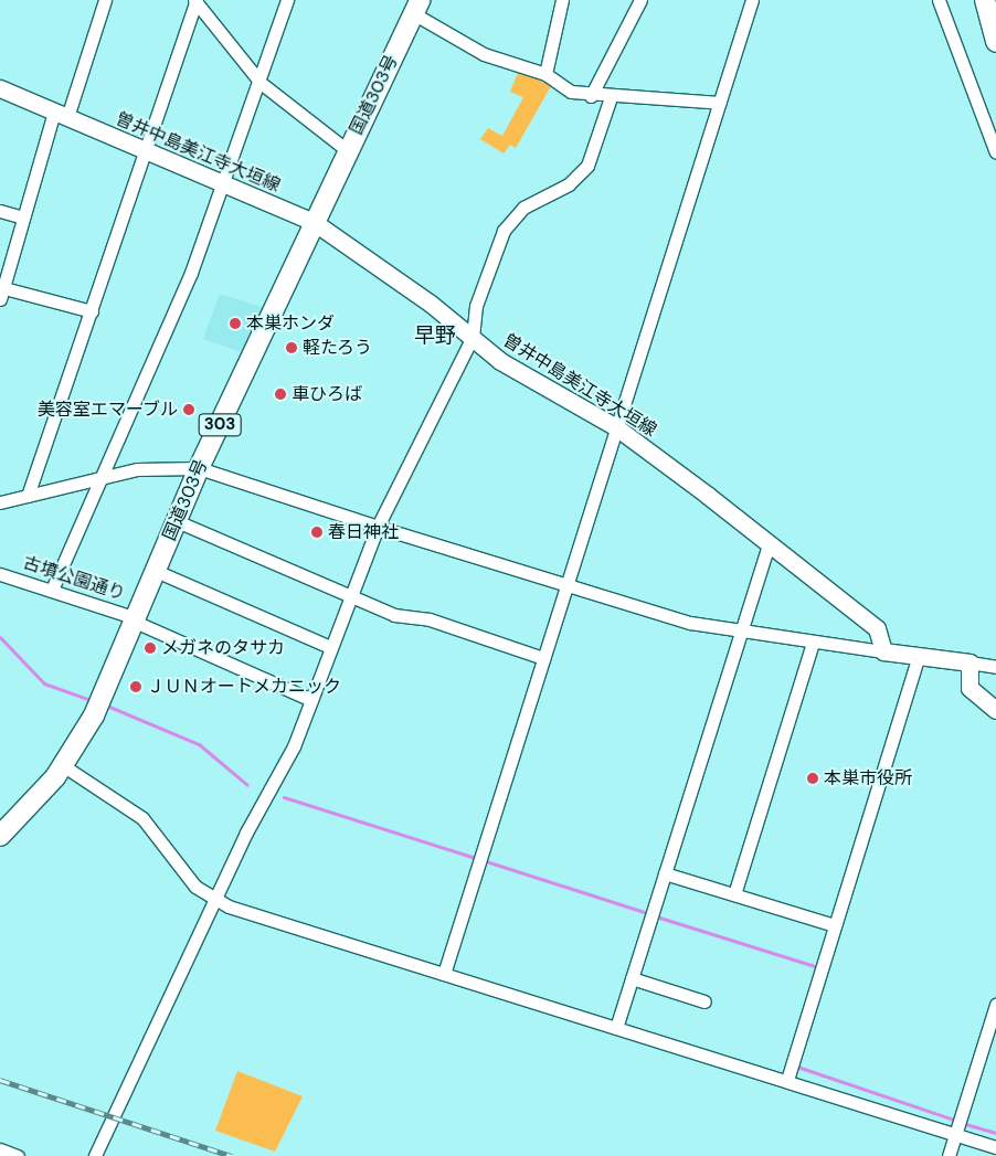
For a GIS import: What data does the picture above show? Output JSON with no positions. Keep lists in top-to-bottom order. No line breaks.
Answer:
{"streets":{"highway":["国道303号","303"],"main road":["曽井中島美江寺大垣線"],"street":["古墳公園通り"]},"crossings":[["国道303号","曽井中島美江寺大垣線"],["国道303号","古墳公園通り"]],"districts":["早野"],"places":["本巣ホンダ","軽たろう","車ひろば","美容室エマーブル","春日神社","メガネのタサカ","ＪＵＮオートメカニック","本巣市役所"]}
